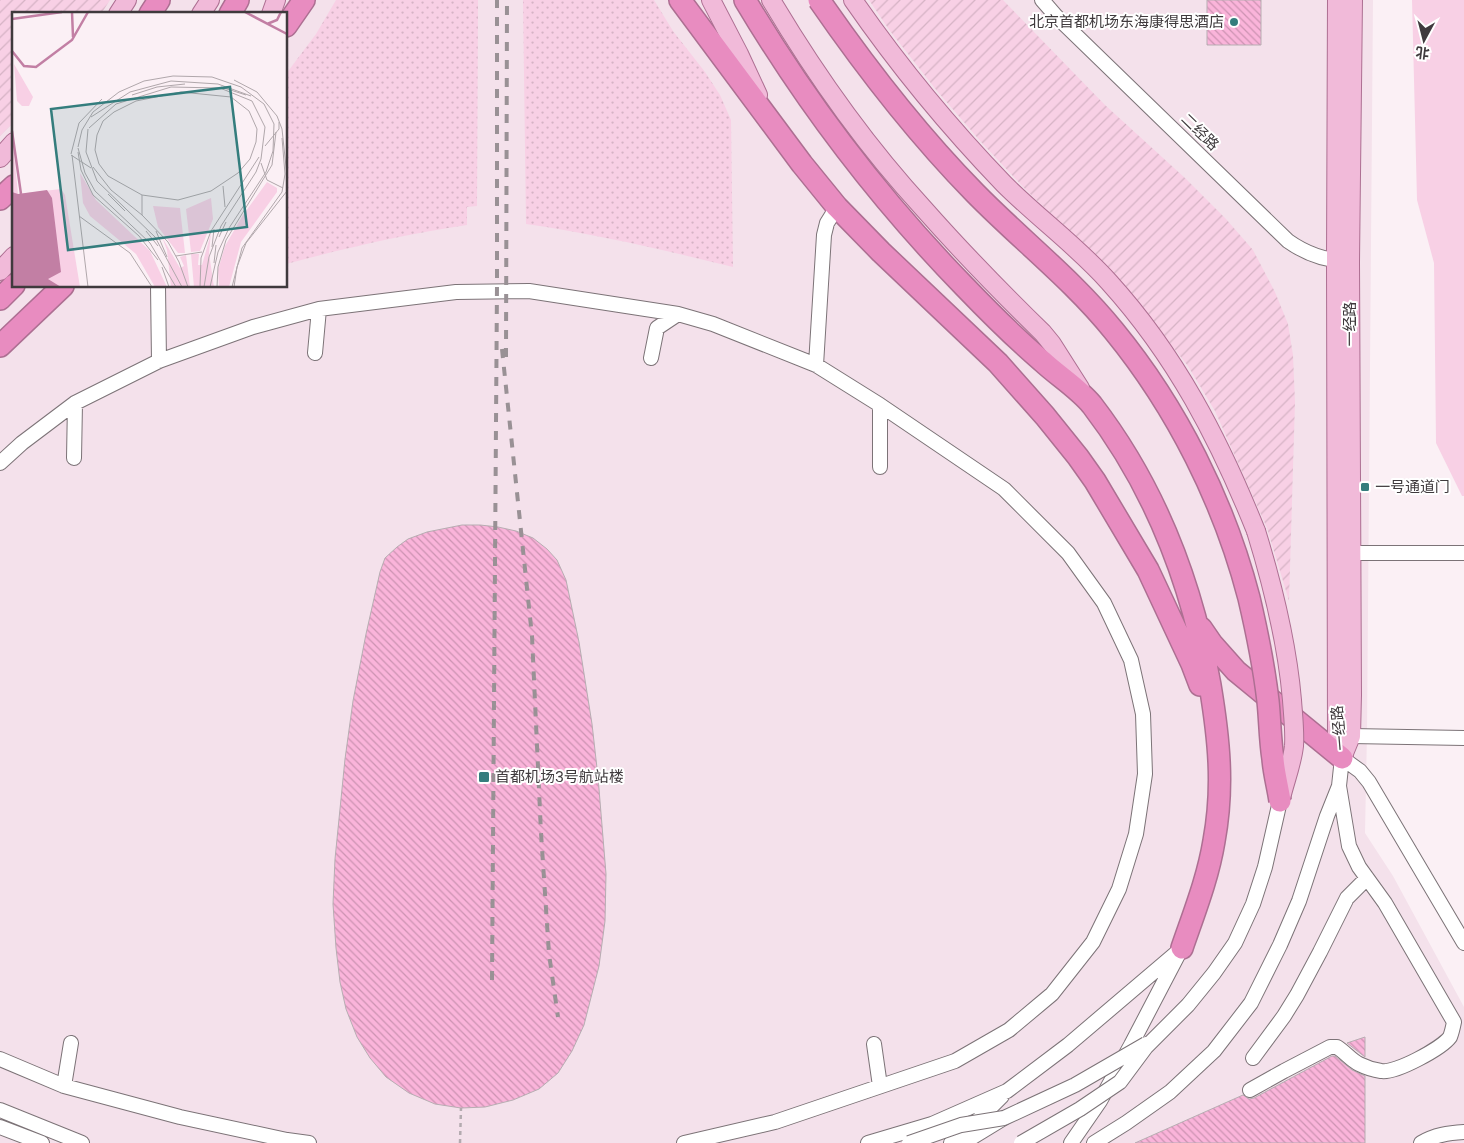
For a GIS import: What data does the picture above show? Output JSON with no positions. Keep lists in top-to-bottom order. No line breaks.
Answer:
{"streets":{"main road":["一经路"],"street":["二经路"]},"crossings":[["二经路","一经路"]],"places":{"other":["北京首都机场东海康得思酒店"],"transit":["一号通道门","首都机场3号航站楼"]},"north":"bottom"}
